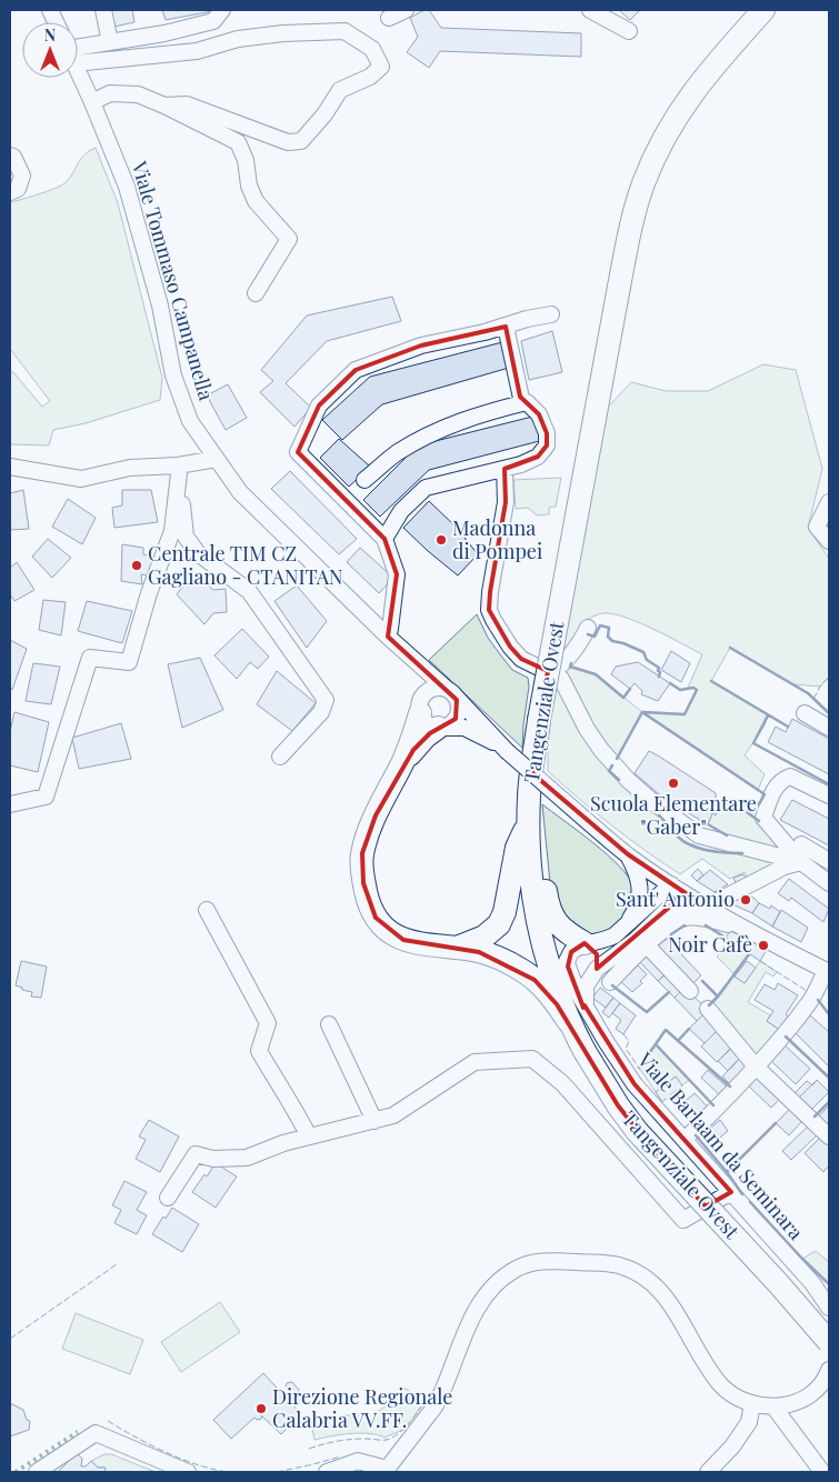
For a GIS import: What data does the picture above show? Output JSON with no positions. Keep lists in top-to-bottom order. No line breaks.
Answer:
{"streets":{"highway":["Tangenziale Ovest"],"street":["Viale Tommaso Campanella","Viale Barlaam da Seminara"]},"places":["Madonna di Pompei","Centrale TIM CZ Gagliano - CTANITAN","Scuola Elementare \"Gaber\"","Sant' Antonio","Noir Cafè","Direzione Regionale Calabria VV.FF."],"north":"top"}
